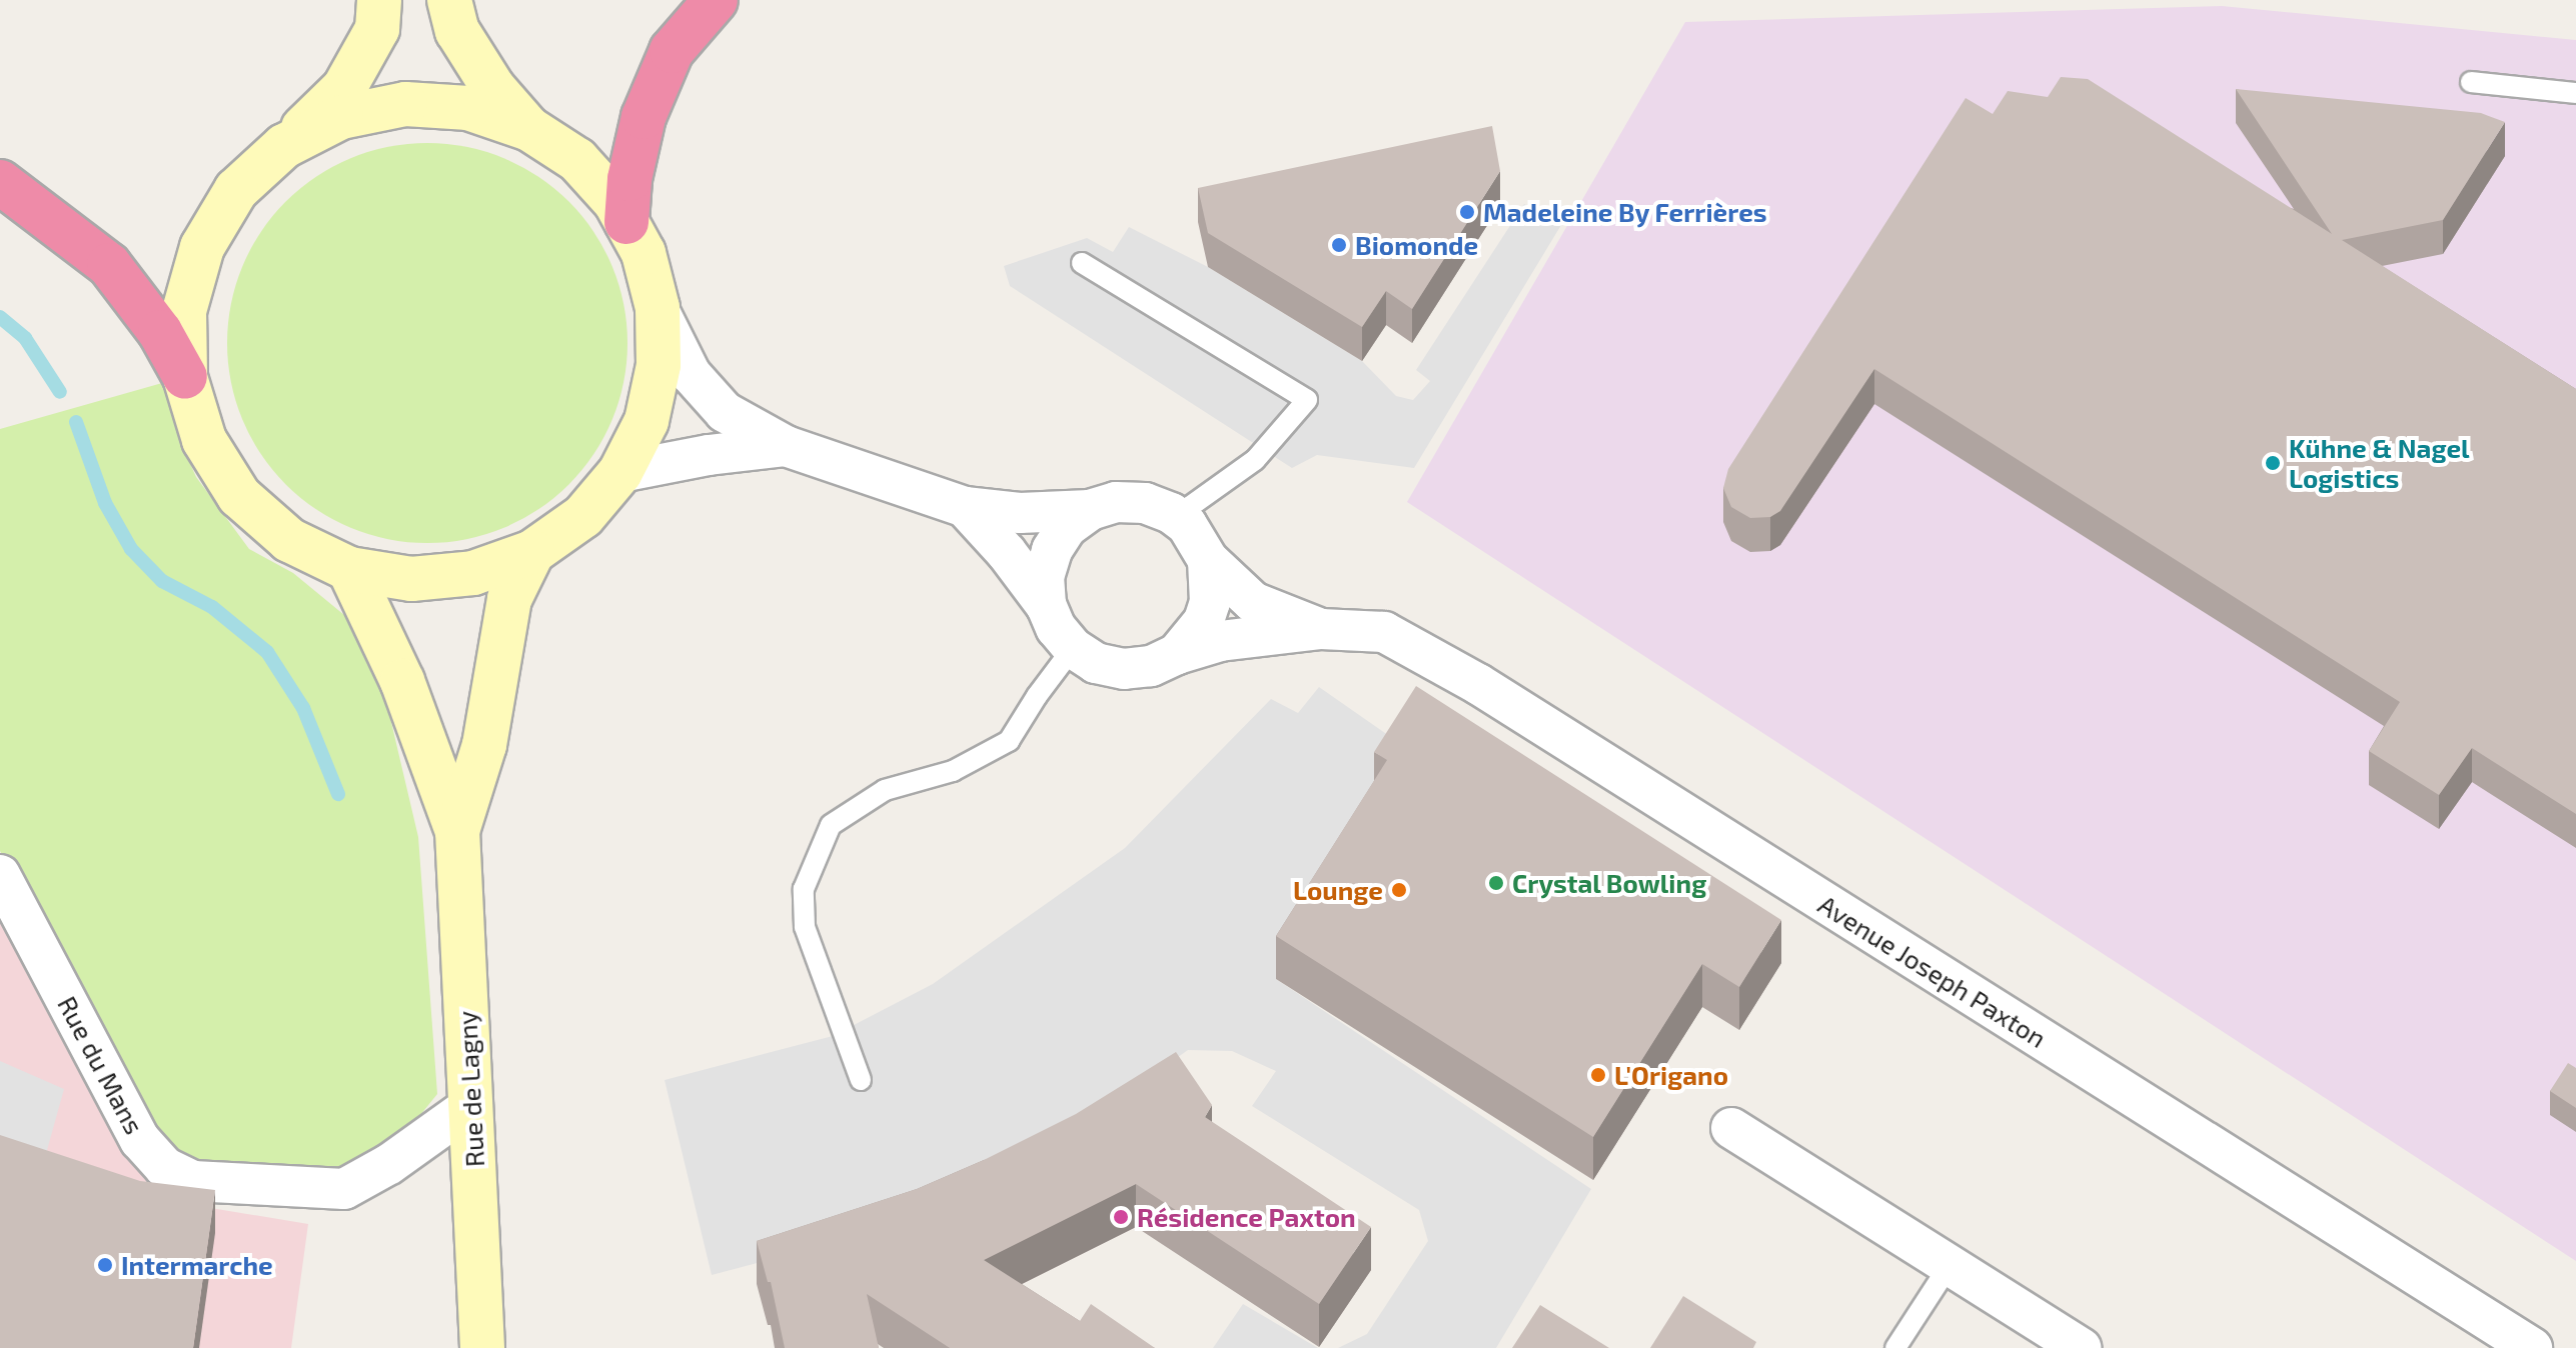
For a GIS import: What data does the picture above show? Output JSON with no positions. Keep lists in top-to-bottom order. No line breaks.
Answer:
{"streets":{"main road":["Rue de Lagny"],"street":["Avenue Joseph Paxton","Rue du Mans"]},"crossings":[["Rue du Mans","Rue de Lagny"]],"places":["Madeleine By Ferrières","Biomonde","Kühne & Nagel Logistics","Crystal Bowling","Lounge","L'Origano","Résidence Paxton","Intermarche"]}
